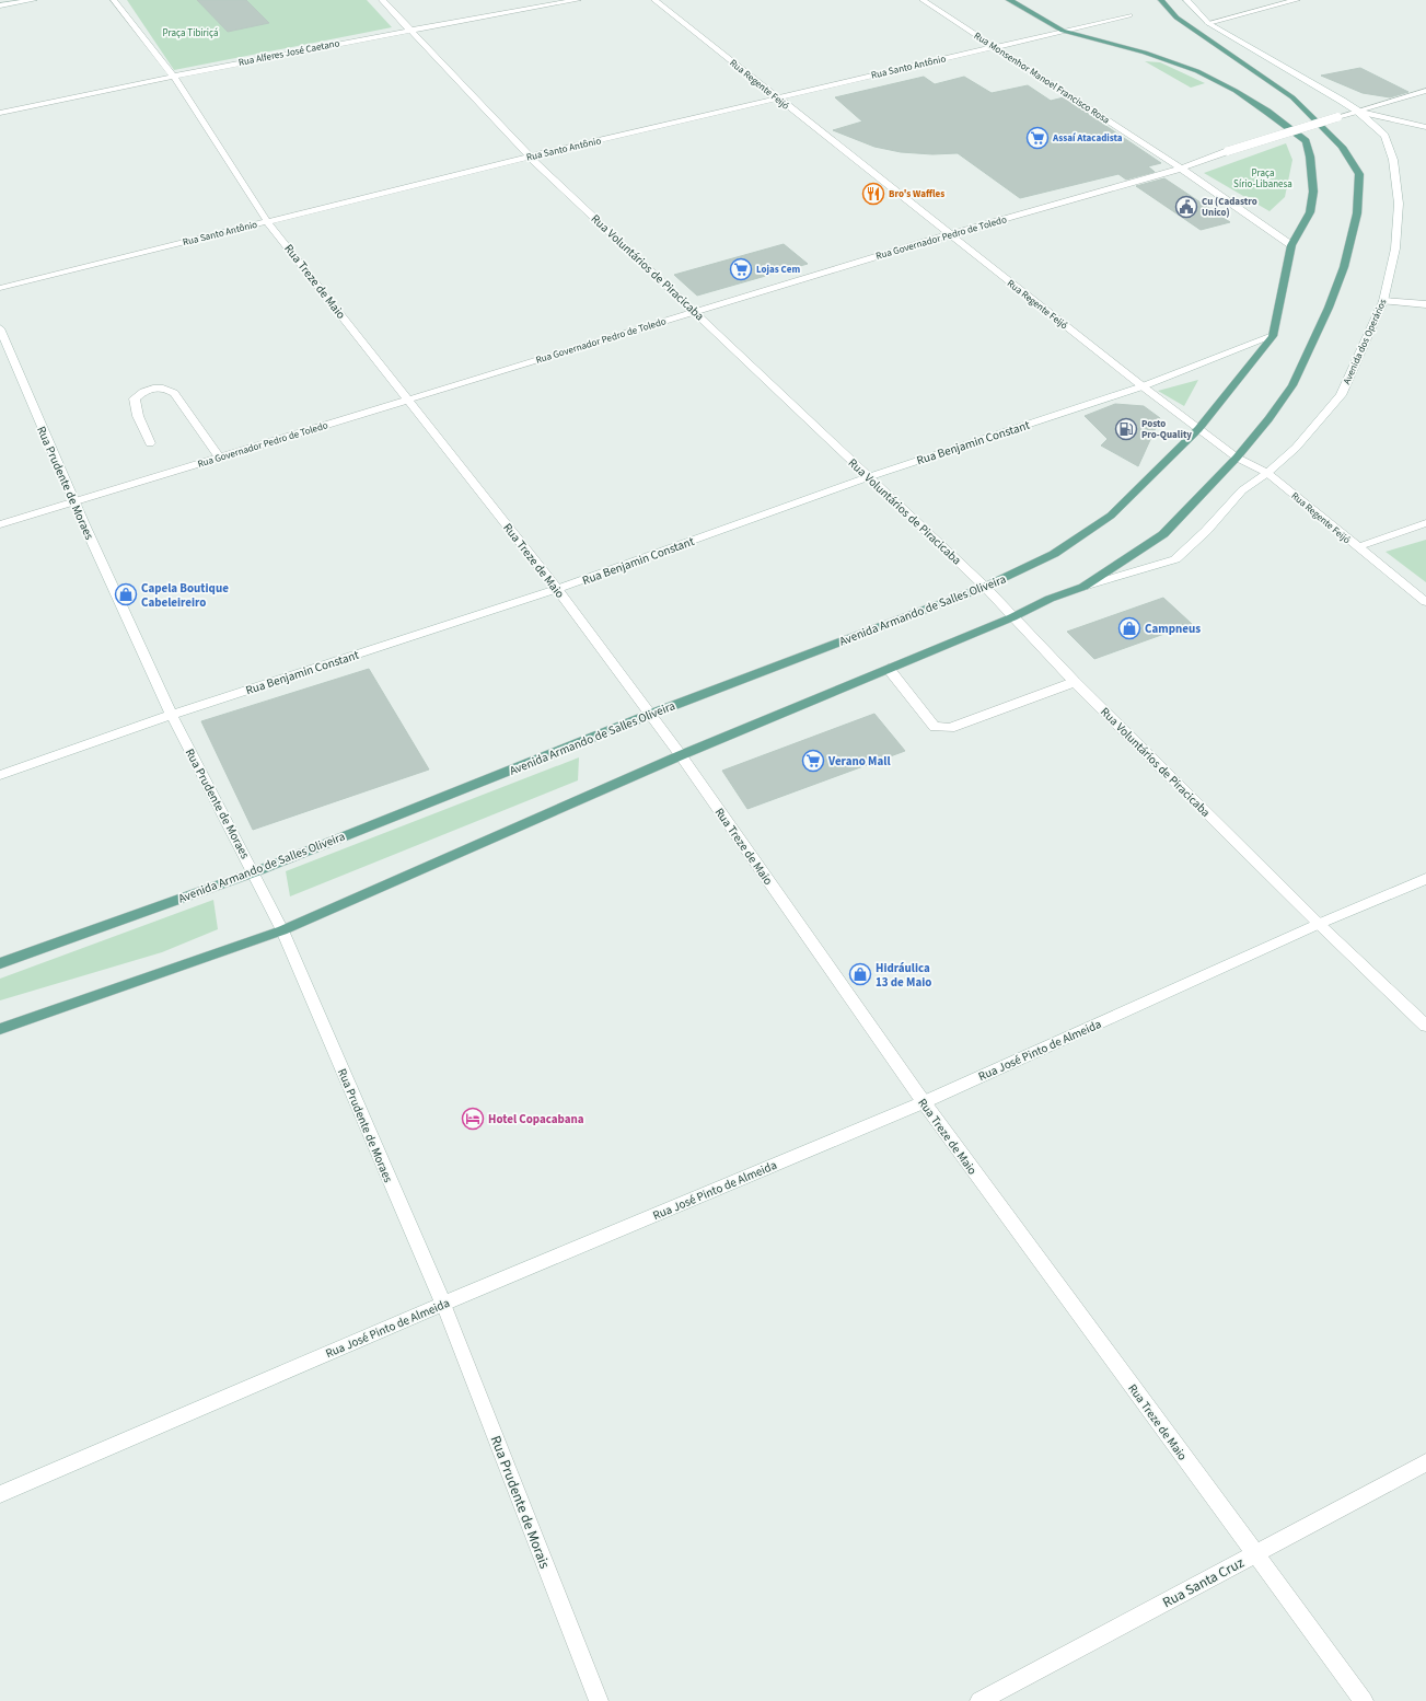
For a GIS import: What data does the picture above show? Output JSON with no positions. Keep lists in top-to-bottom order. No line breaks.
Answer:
{"streets":{"main road":["Avenida Armando de Salles Oliveira"],"street":["Rua Alferes José Caetano","Rua Santo Antônio","Rua Monsenhor Manoel Francisco Rosa","Rua Regente Feijó","Rua Governador Pedro de Toledo","Rua Voluntários de Piracicaba","Rua Treze de Maio","Avenida dos Operários","Rua Benjamin Constant","Rua Prudente de Moraes","Rua José Pinto de Almeida","Rua Prudente de Morais","Rua Santa Cruz"]},"crossings":[["Rua Alferes José Caetano","Rua Voluntários de Piracicaba"],["Rua Alferes José Caetano","Rua Treze de Maio"],["Rua Santo Antônio","Rua Monsenhor Manoel Francisco Rosa"],["Rua Santo Antônio","Rua Regente Feijó"],["Rua Santo Antônio","Rua Voluntários de Piracicaba"],["Rua Santo Antônio","Rua Treze de Maio"],["Rua Santo Antônio","Avenida Armando de Salles Oliveira"],["Rua Monsenhor Manoel Francisco Rosa","Rua Governador Pedro de Toledo"],["Rua Monsenhor Manoel Francisco Rosa","Avenida Armando de Salles Oliveira"],["Rua Regente Feijó","Rua Governador Pedro de Toledo"],["Rua Regente Feijó","Avenida dos Operários"],["Rua Regente Feijó","Rua Benjamin Constant"],["Rua Regente Feijó","Avenida Armando de Salles Oliveira"],["Rua Governador Pedro de Toledo","Rua Voluntários de Piracicaba"],["Rua Governador Pedro de Toledo","Rua Treze de Maio"],["Rua Governador Pedro de Toledo","Avenida dos Operários"],["Rua Governador Pedro de Toledo","Rua Prudente de Moraes"],["Rua Voluntários de Piracicaba","Rua Benjamin Constant"],["Rua Voluntários de Piracicaba","Avenida Armando de Salles Oliveira"],["Rua Voluntários de Piracicaba","Rua José Pinto de Almeida"],["Rua Treze de Maio","Rua Benjamin Constant"],["Rua Treze de Maio","Avenida Armando de Salles Oliveira"],["Rua Treze de Maio","Rua José Pinto de Almeida"],["Rua Treze de Maio","Rua Santa Cruz"],["Rua Benjamin Constant","Rua Prudente de Moraes"],["Rua Benjamin Constant","Avenida Armando de Salles Oliveira"],["Rua Prudente de Moraes","Avenida Armando de Salles Oliveira"],["Rua Prudente de Moraes","Rua José Pinto de Almeida"],["Rua Prudente de Moraes","Rua Prudente de Morais"],["Rua José Pinto de Almeida","Rua Prudente de Morais"]],"parks":["Praça Tibiriçá","Praça Sírio-Libanesa"],"places":{"supermarket":["Assaí Atacadista","Lojas Cem","Verano Mall"],"restaurant":["Bro's Waffles"],"public building":["Cu (Cadastro Unico)"],"fuel station":["Posto Pro-Quality"],"shop":["Capela Boutique Cabeleireiro","Campneus","Hidráulica 13 de Maio"],"hotel":["Hotel Copacabana"]}}
